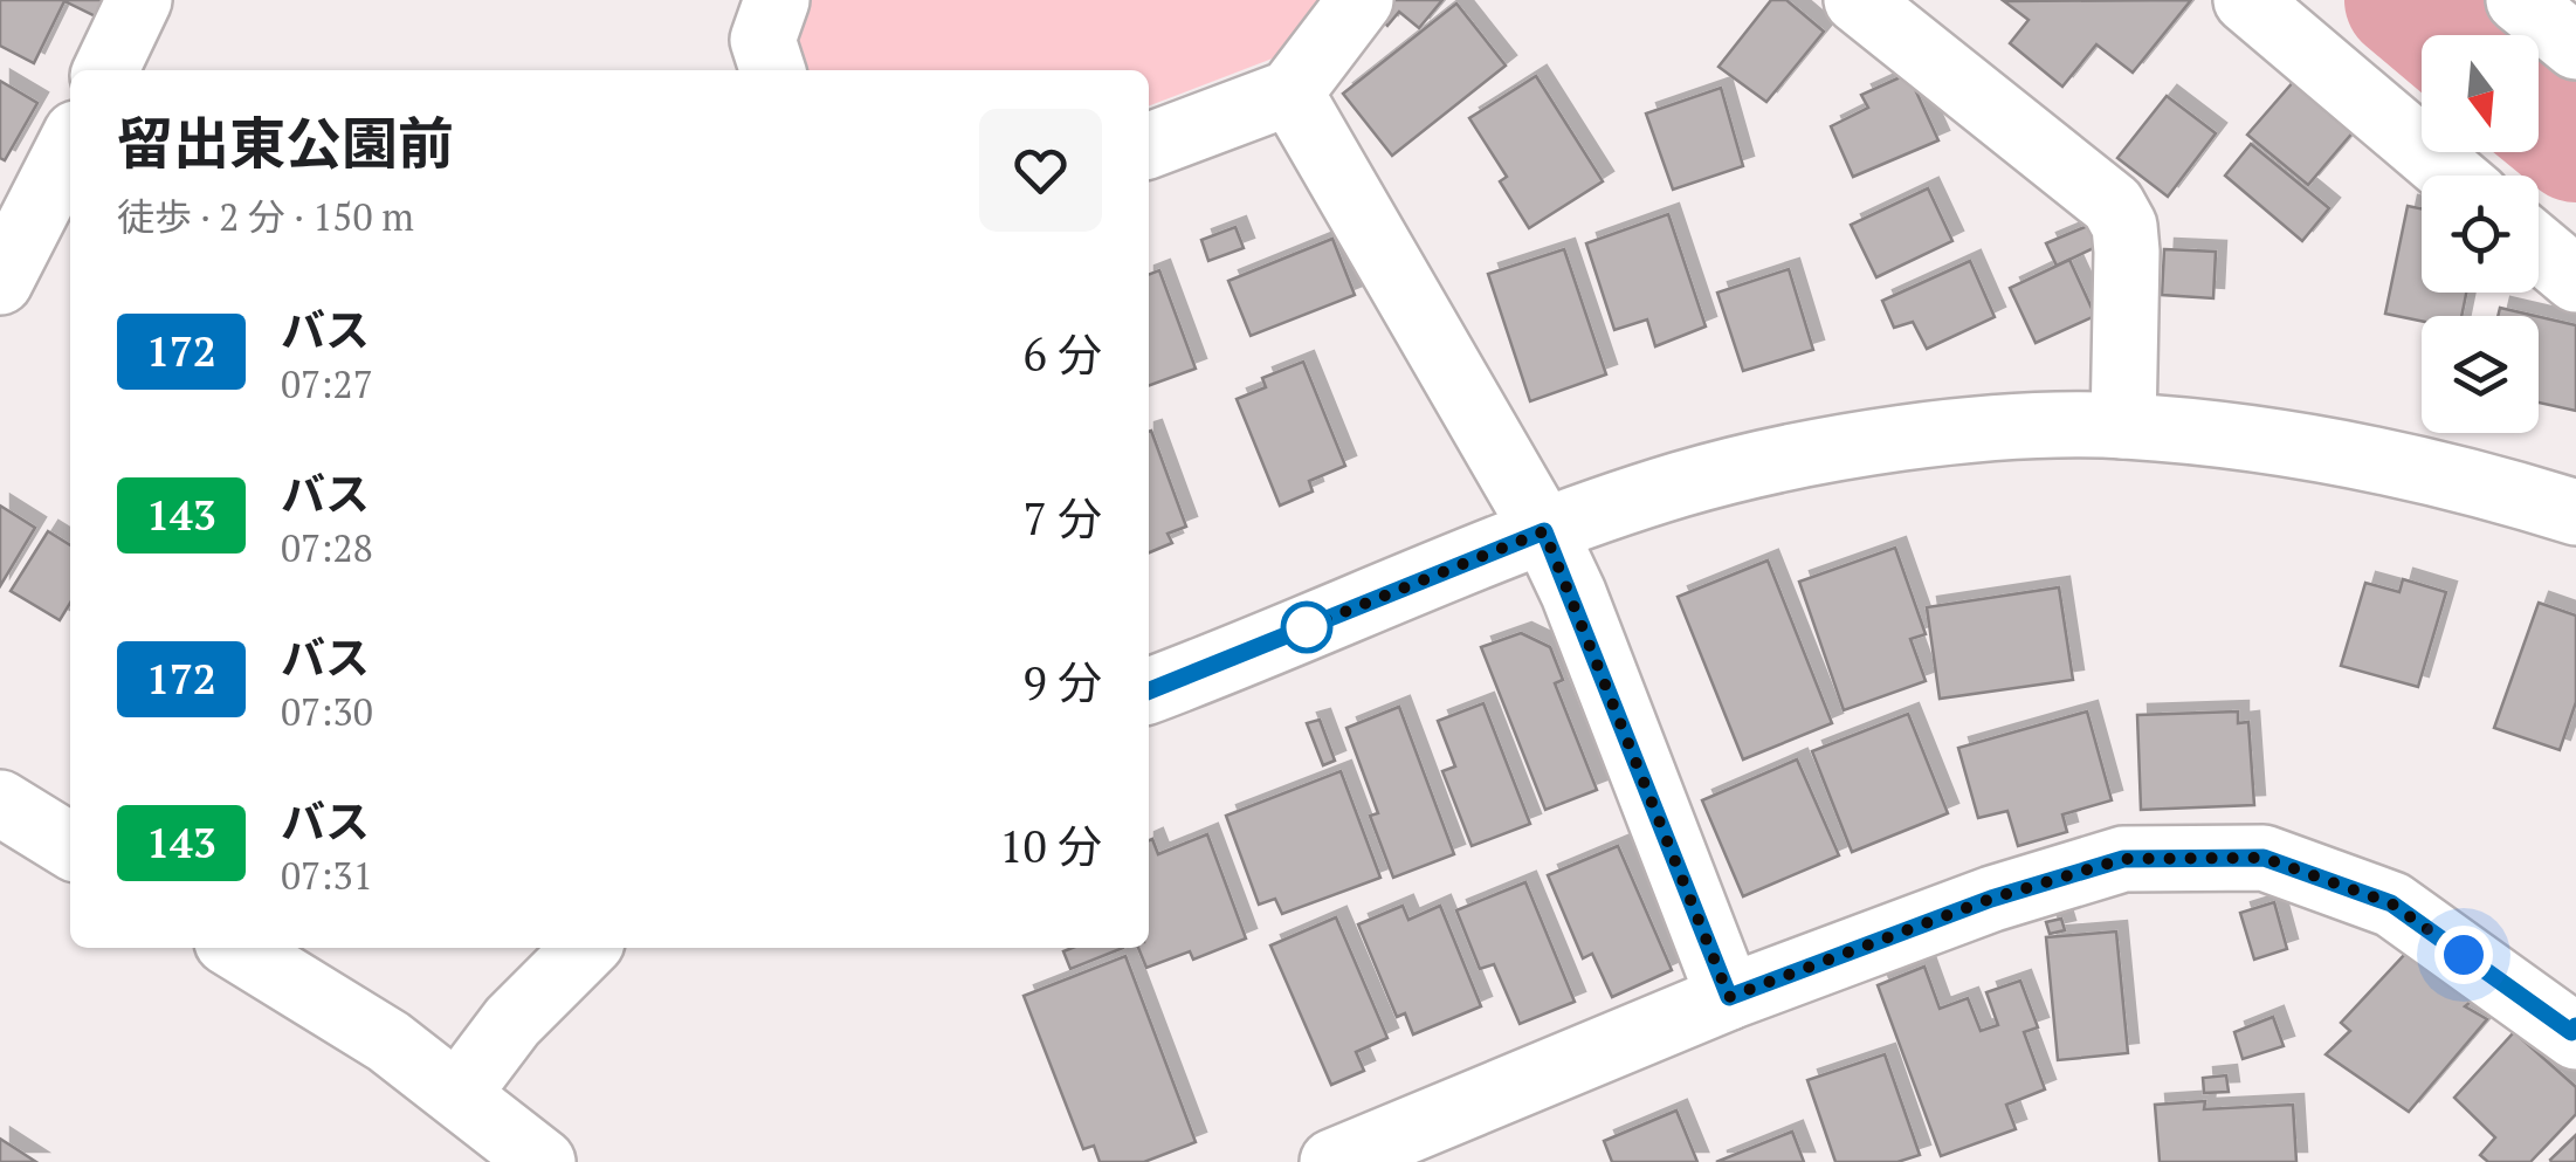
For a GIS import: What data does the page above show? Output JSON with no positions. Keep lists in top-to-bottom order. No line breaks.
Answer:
{"lines":["bus line 172"],"north":"bottom","page":{"heading":["留出東公園前","徒歩 · 2 分 · 150 m"],"list":[{"mark":"172","name":"バス","note":"07:27","value":"6 分"},{"mark":"143","name":"バス","note":"07:28","value":"7 分"},{"mark":"172","name":"バス","note":"07:30","value":"9 分"},{"mark":"143","name":"バス","note":"07:31","value":"10 分"}]}}
